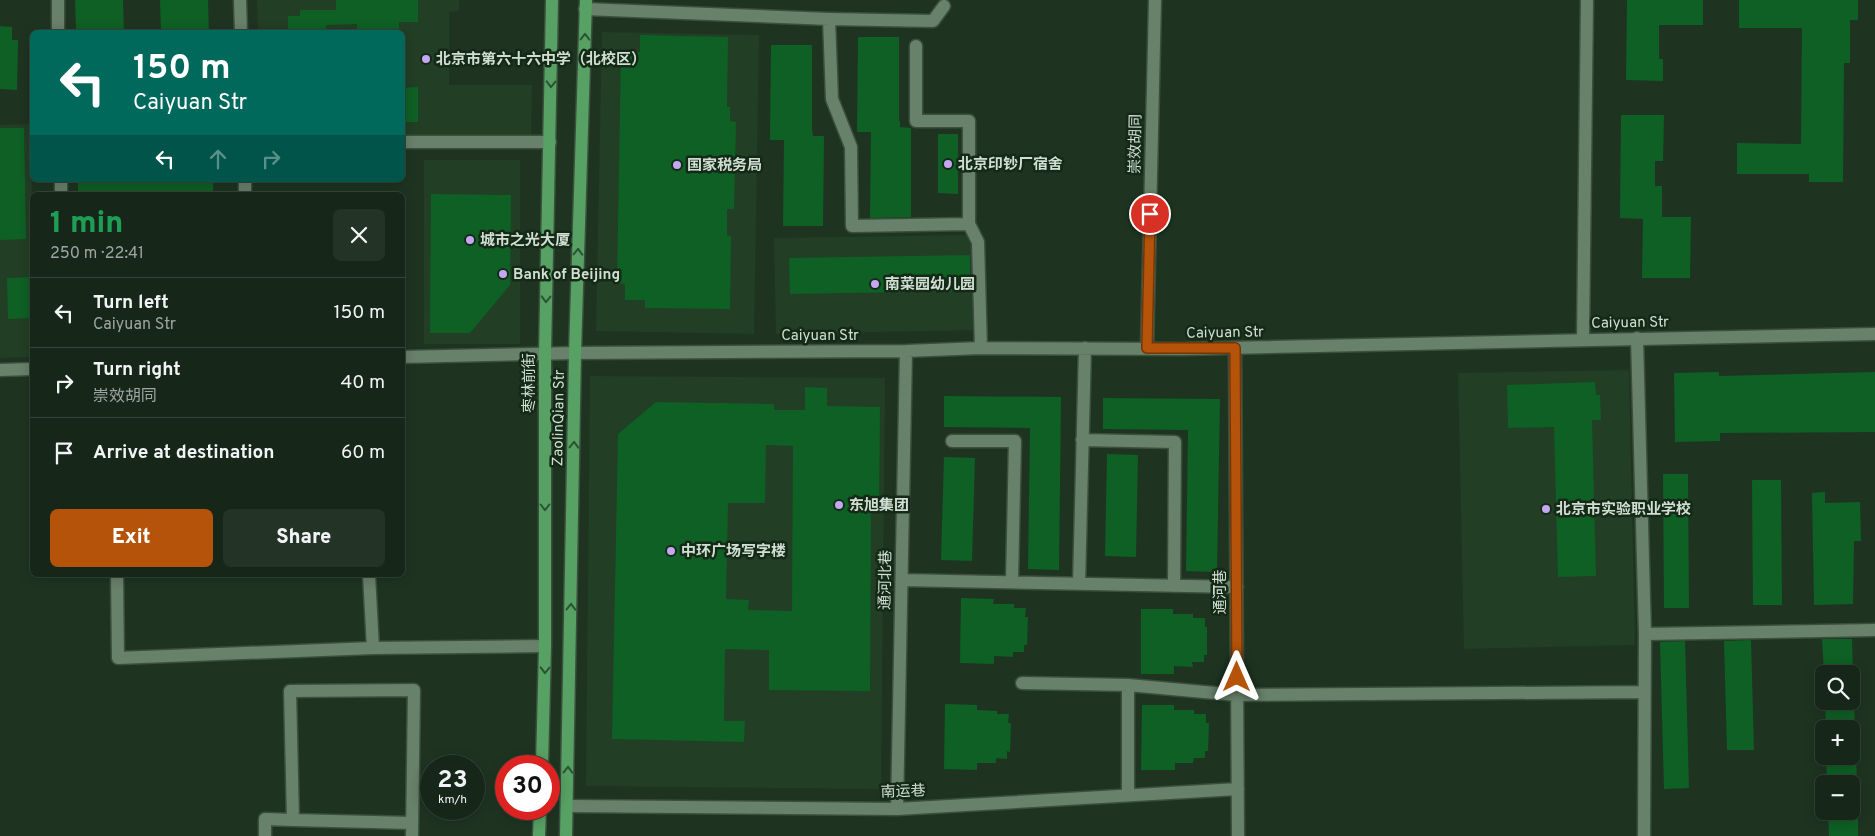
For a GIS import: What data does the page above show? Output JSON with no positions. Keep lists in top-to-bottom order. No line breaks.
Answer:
{"streets":{"main road":["枣林前街","ZaolinQian Str"],"street":["崇效胡同","Caiyuan Str","通河北巷","通河巷","南运巷"]},"crossings":[["崇效胡同","Caiyuan Str"],["Caiyuan Str","枣林前街"],["Caiyuan Str","ZaolinQian Str"],["Caiyuan Str","通河北巷"],["Caiyuan Str","通河巷"],["ZaolinQian Str","南运巷"],["通河北巷","南运巷"],["通河巷","南运巷"]],"one_way":["枣林前街","ZaolinQian Str"],"places":["北京市第六十六中学（北校区）","北京印钞厂宿舍","国家税务局","城市之光大厦","Bank of Beijing","南菜园幼儿园","东旭集团","北京市实验职业学校","中环广场写字楼"],"page":{"turn":["150 m","Caiyuan Str"],"heading":["1 min","250 m · 22:41"],"list":[{"name":"Turn left","note":"Caiyuan Str","value":"150 m"},{"name":"Turn right","note":"崇效胡同","value":"40 m"},{"name":"Arrive at destination","value":"60 m"}],"buttons":["Exit","Share"],"map_buttons":["+","−"],"speed":"23 km/h","limit":"30"}}
